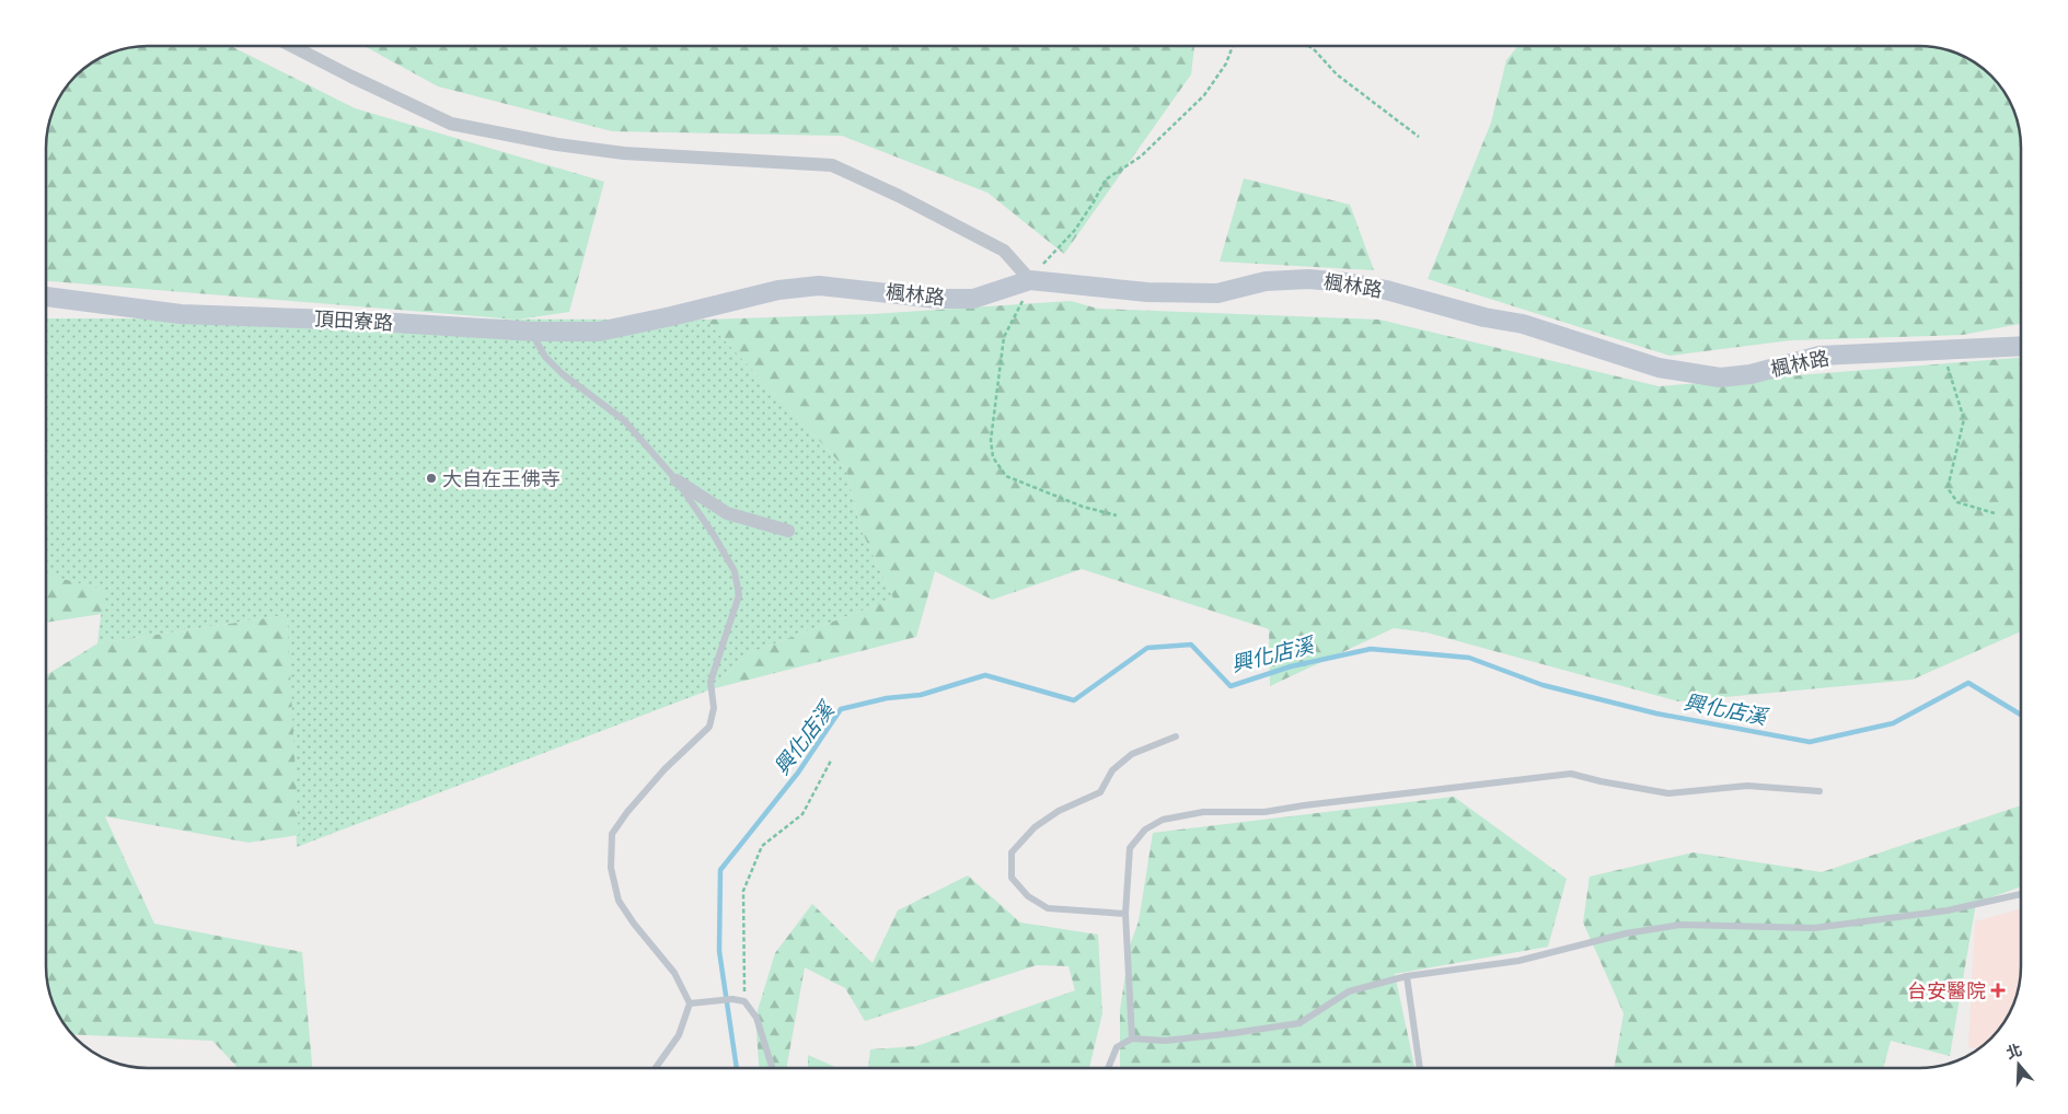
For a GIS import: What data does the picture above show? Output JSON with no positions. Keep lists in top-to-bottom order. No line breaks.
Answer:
{"streets":{"street":["楓林路","頂田寮路"]},"crossings":[["楓林路","頂田寮路"]],"water":["興化店溪"],"places":{"other":["大自在王佛寺"],"health":["台安醫院"]},"north":"top"}
